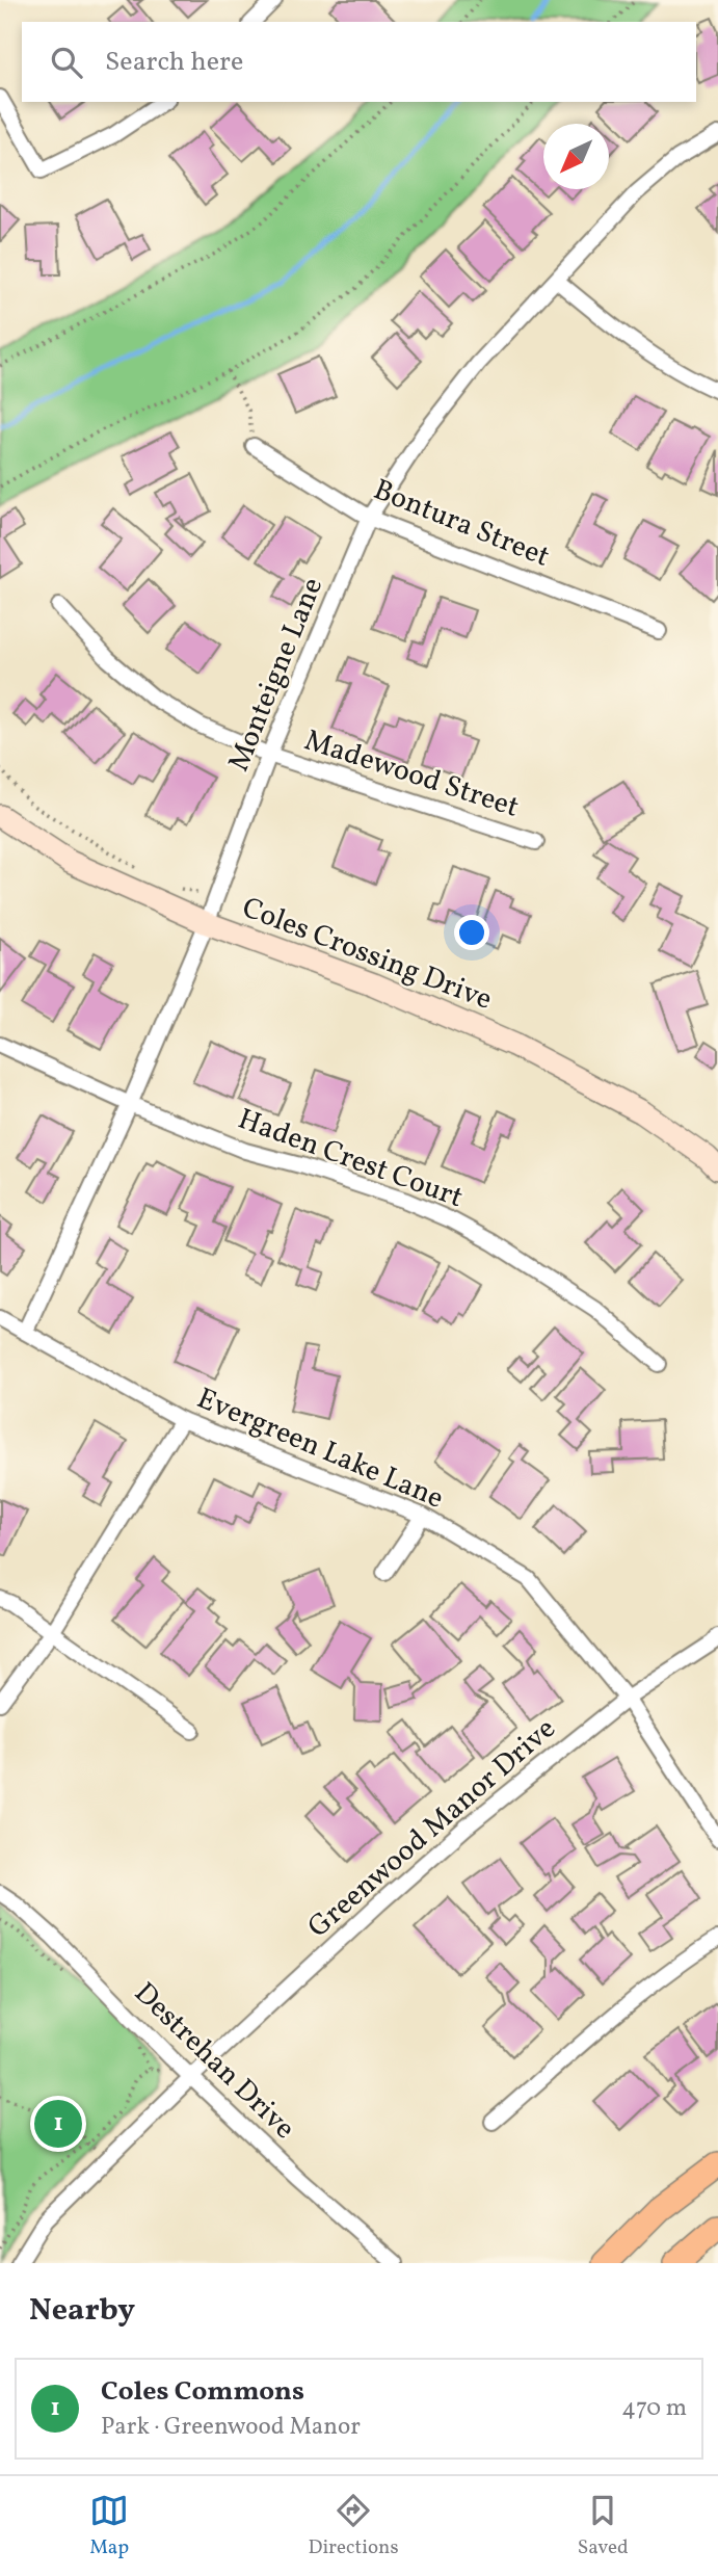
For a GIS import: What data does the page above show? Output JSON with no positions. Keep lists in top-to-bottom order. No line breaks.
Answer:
{"streets":{"street":["Bontura Street","Monteigne Lane","Madewood Street","Coles Crossing Drive","Haden Crest Court","Evergreen Lake Lane","Greenwood Manor Drive","Destrehan Drive"]},"crossings":[["Bontura Street","Monteigne Lane"],["Monteigne Lane","Madewood Street"],["Monteigne Lane","Coles Crossing Drive"],["Monteigne Lane","Haden Crest Court"],["Monteigne Lane","Evergreen Lake Lane"],["Evergreen Lake Lane","Greenwood Manor Drive"],["Greenwood Manor Drive","Destrehan Drive"]],"north":"bottom left","page":{"search":"Search here","pins":"1","heading":"Nearby","list":[{"mark":"1","name":"Coles Commons","note":"Park · Greenwood Manor","value":"470 m"}],"nav":["Map","Directions","Saved"]}}
